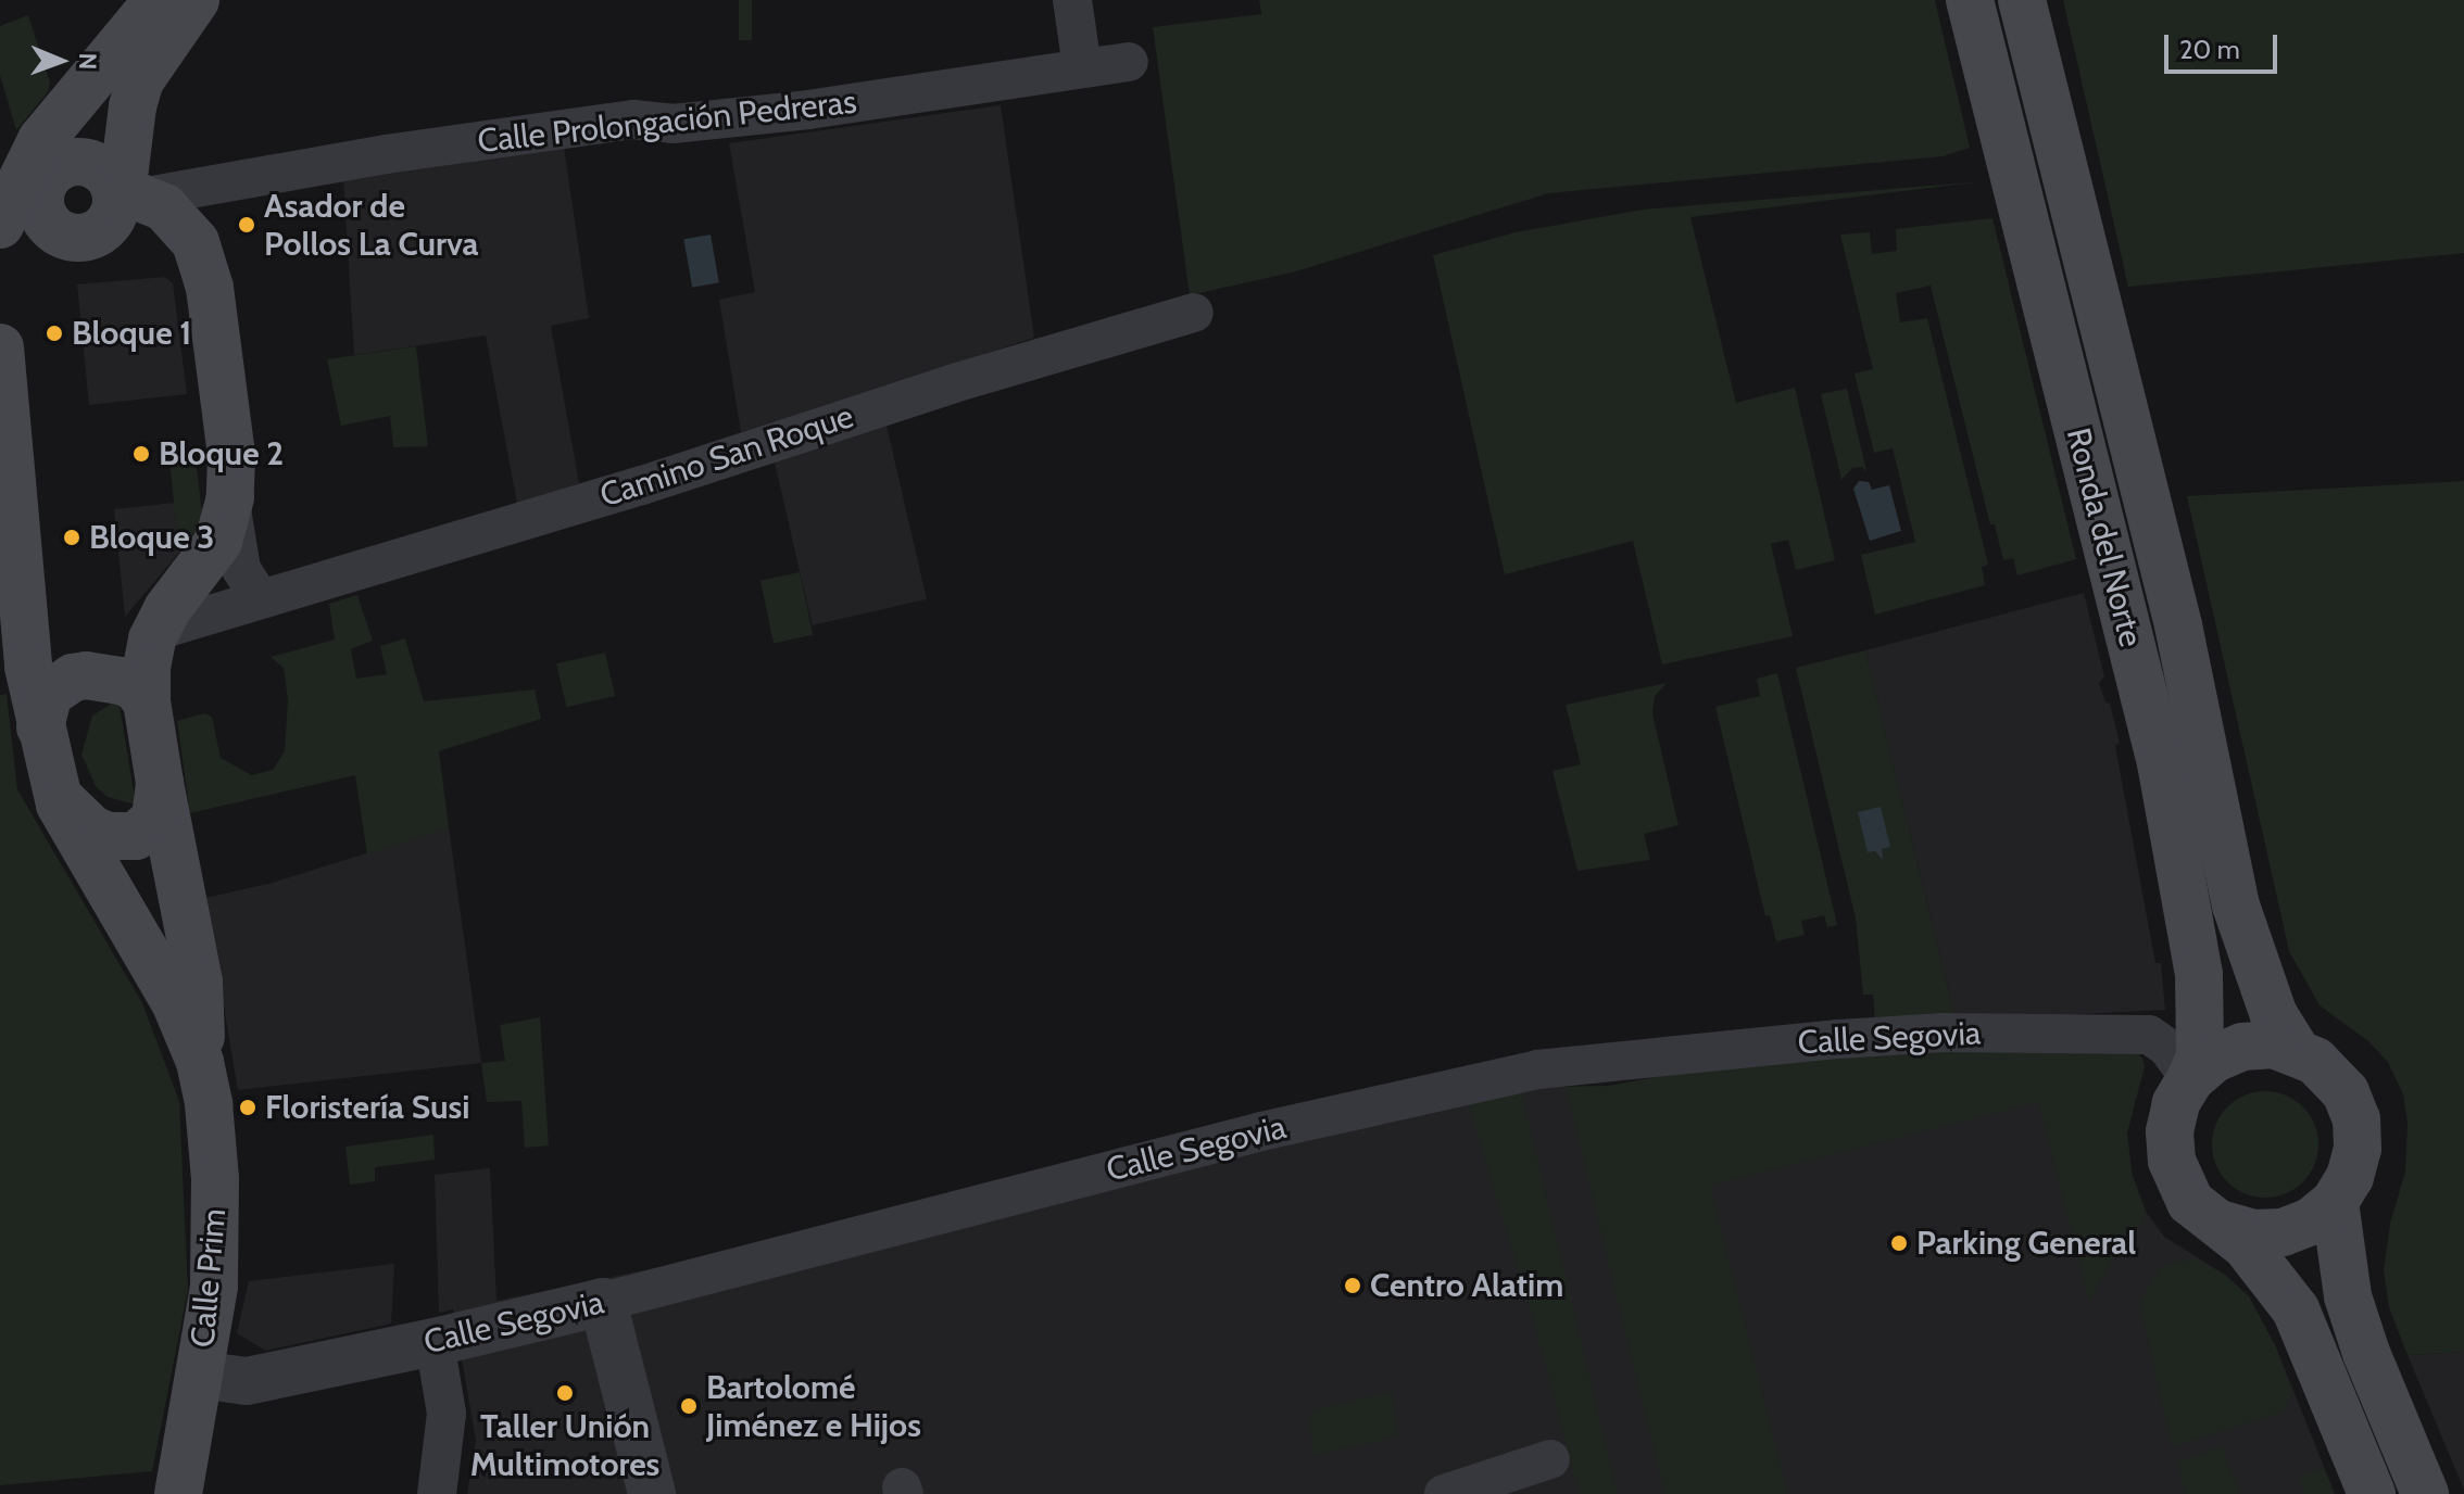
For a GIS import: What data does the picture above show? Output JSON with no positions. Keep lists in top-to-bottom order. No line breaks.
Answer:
{"streets":{"main road":["Ronda del Norte","Calle Prim"],"street":["Calle Prolongación Pedreras","Camino San Roque","Calle Segovia"]},"crossings":[["Calle Prolongación Pedreras","Calle Prim"],["Camino San Roque","Calle Prim"],["Ronda del Norte","Calle Segovia"],["Calle Segovia","Calle Prim"]],"places":["Asador de Pollos La Curva","Bloque 1","Bloque 2","Bloque 3","Floristería Susi","Parking General","Centro Alatim","Taller Unión Multimotores","Bartolomé Jiménez e Hijos"],"scale_bar":"20 m","north":"right"}
